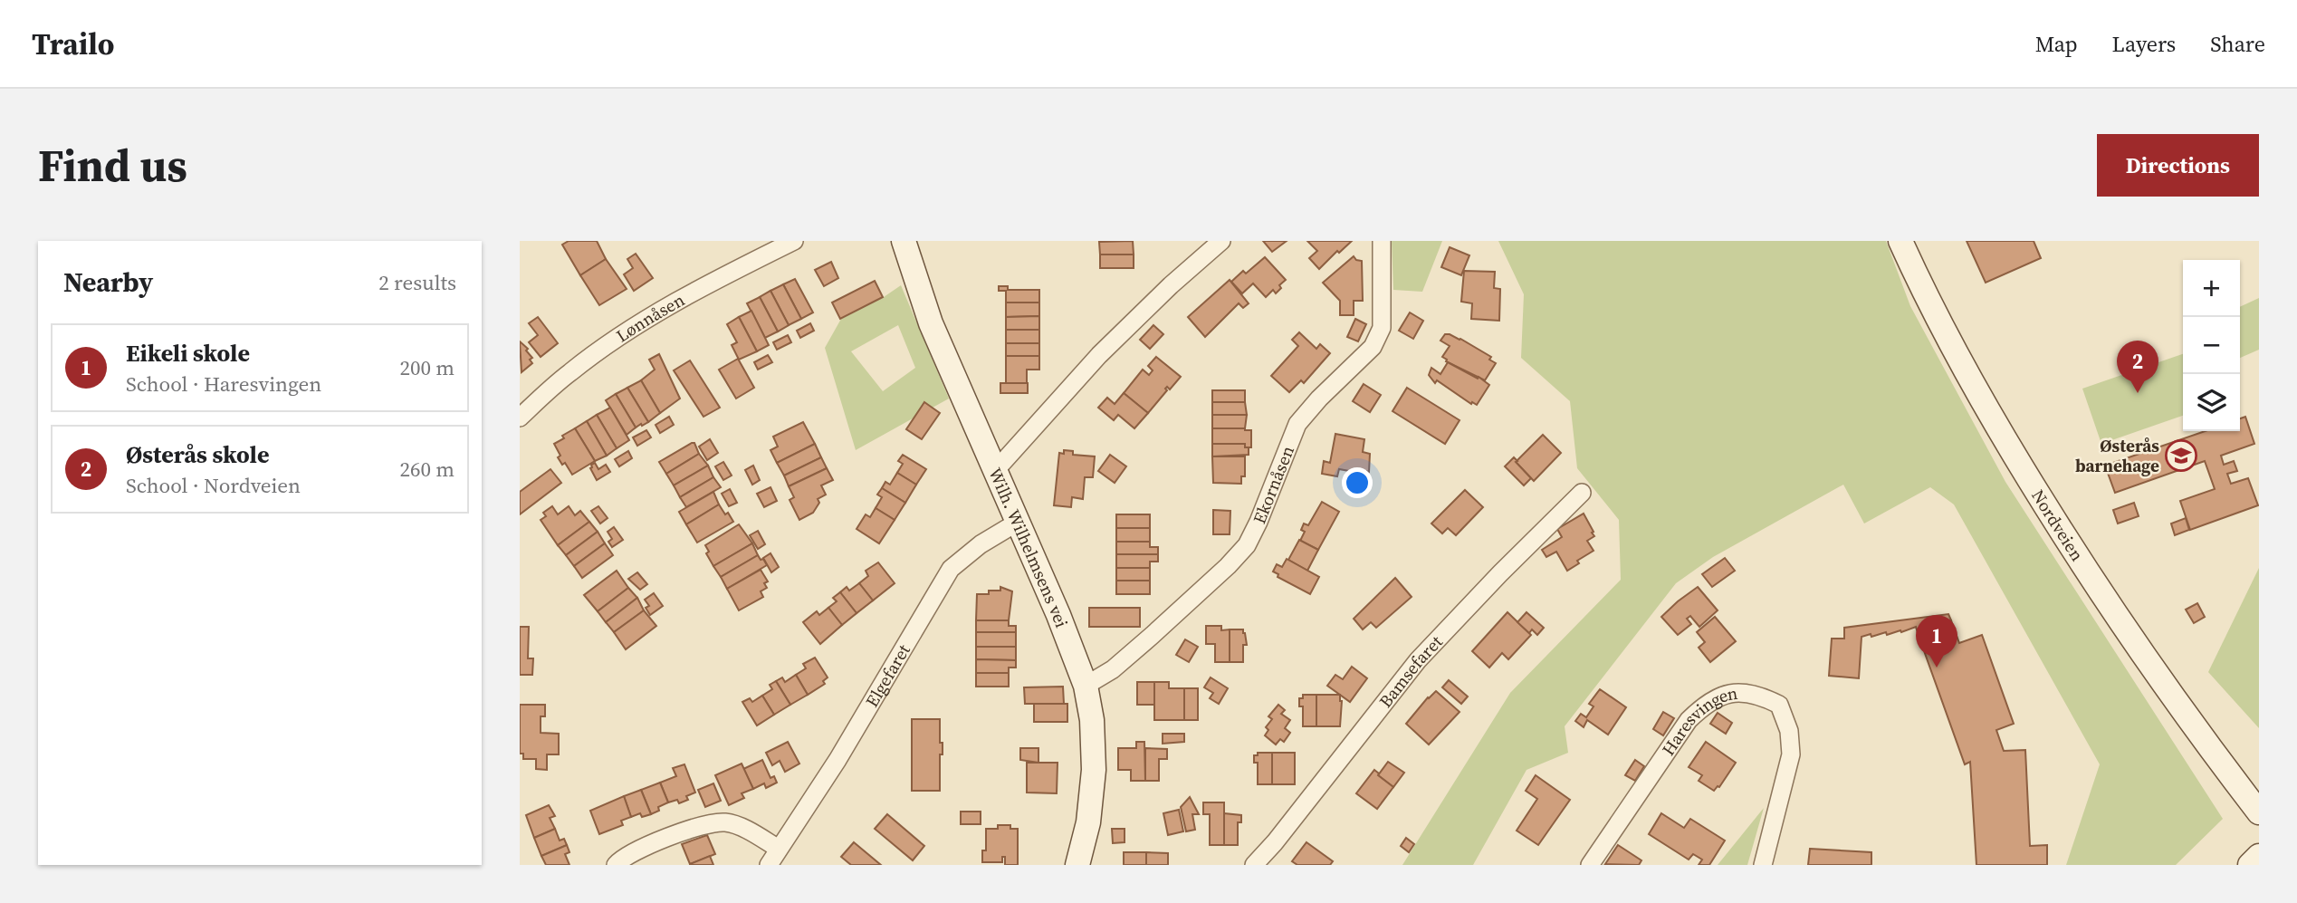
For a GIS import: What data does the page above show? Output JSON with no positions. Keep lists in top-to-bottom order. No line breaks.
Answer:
{"streets":{"main road":["Nordveien","Wilh. Wilhelmsens vei"],"street":["Lønnåsen","Ekornåsen","Bamsefaret","Elgefaret","Haresvingen"]},"crossings":[["Ekornåsen","Wilh. Wilhelmsens vei"],["Wilh. Wilhelmsens vei","Elgefaret"]],"places":{"school or university":["Østerås barnehage"]},"page":{"header":"Trailo","nav":["Map","Layers","Share"],"buttons":"Directions","title":"Find us","heading":["Nearby","2 results"],"map_buttons":["+","−"],"list":[{"mark":"1","name":"Eikeli skole","note":"School · Haresvingen","value":"200 m"},{"mark":"2","name":"Østerås skole","note":"School · Nordveien","value":"260 m"}],"pins":["2","1"]}}
